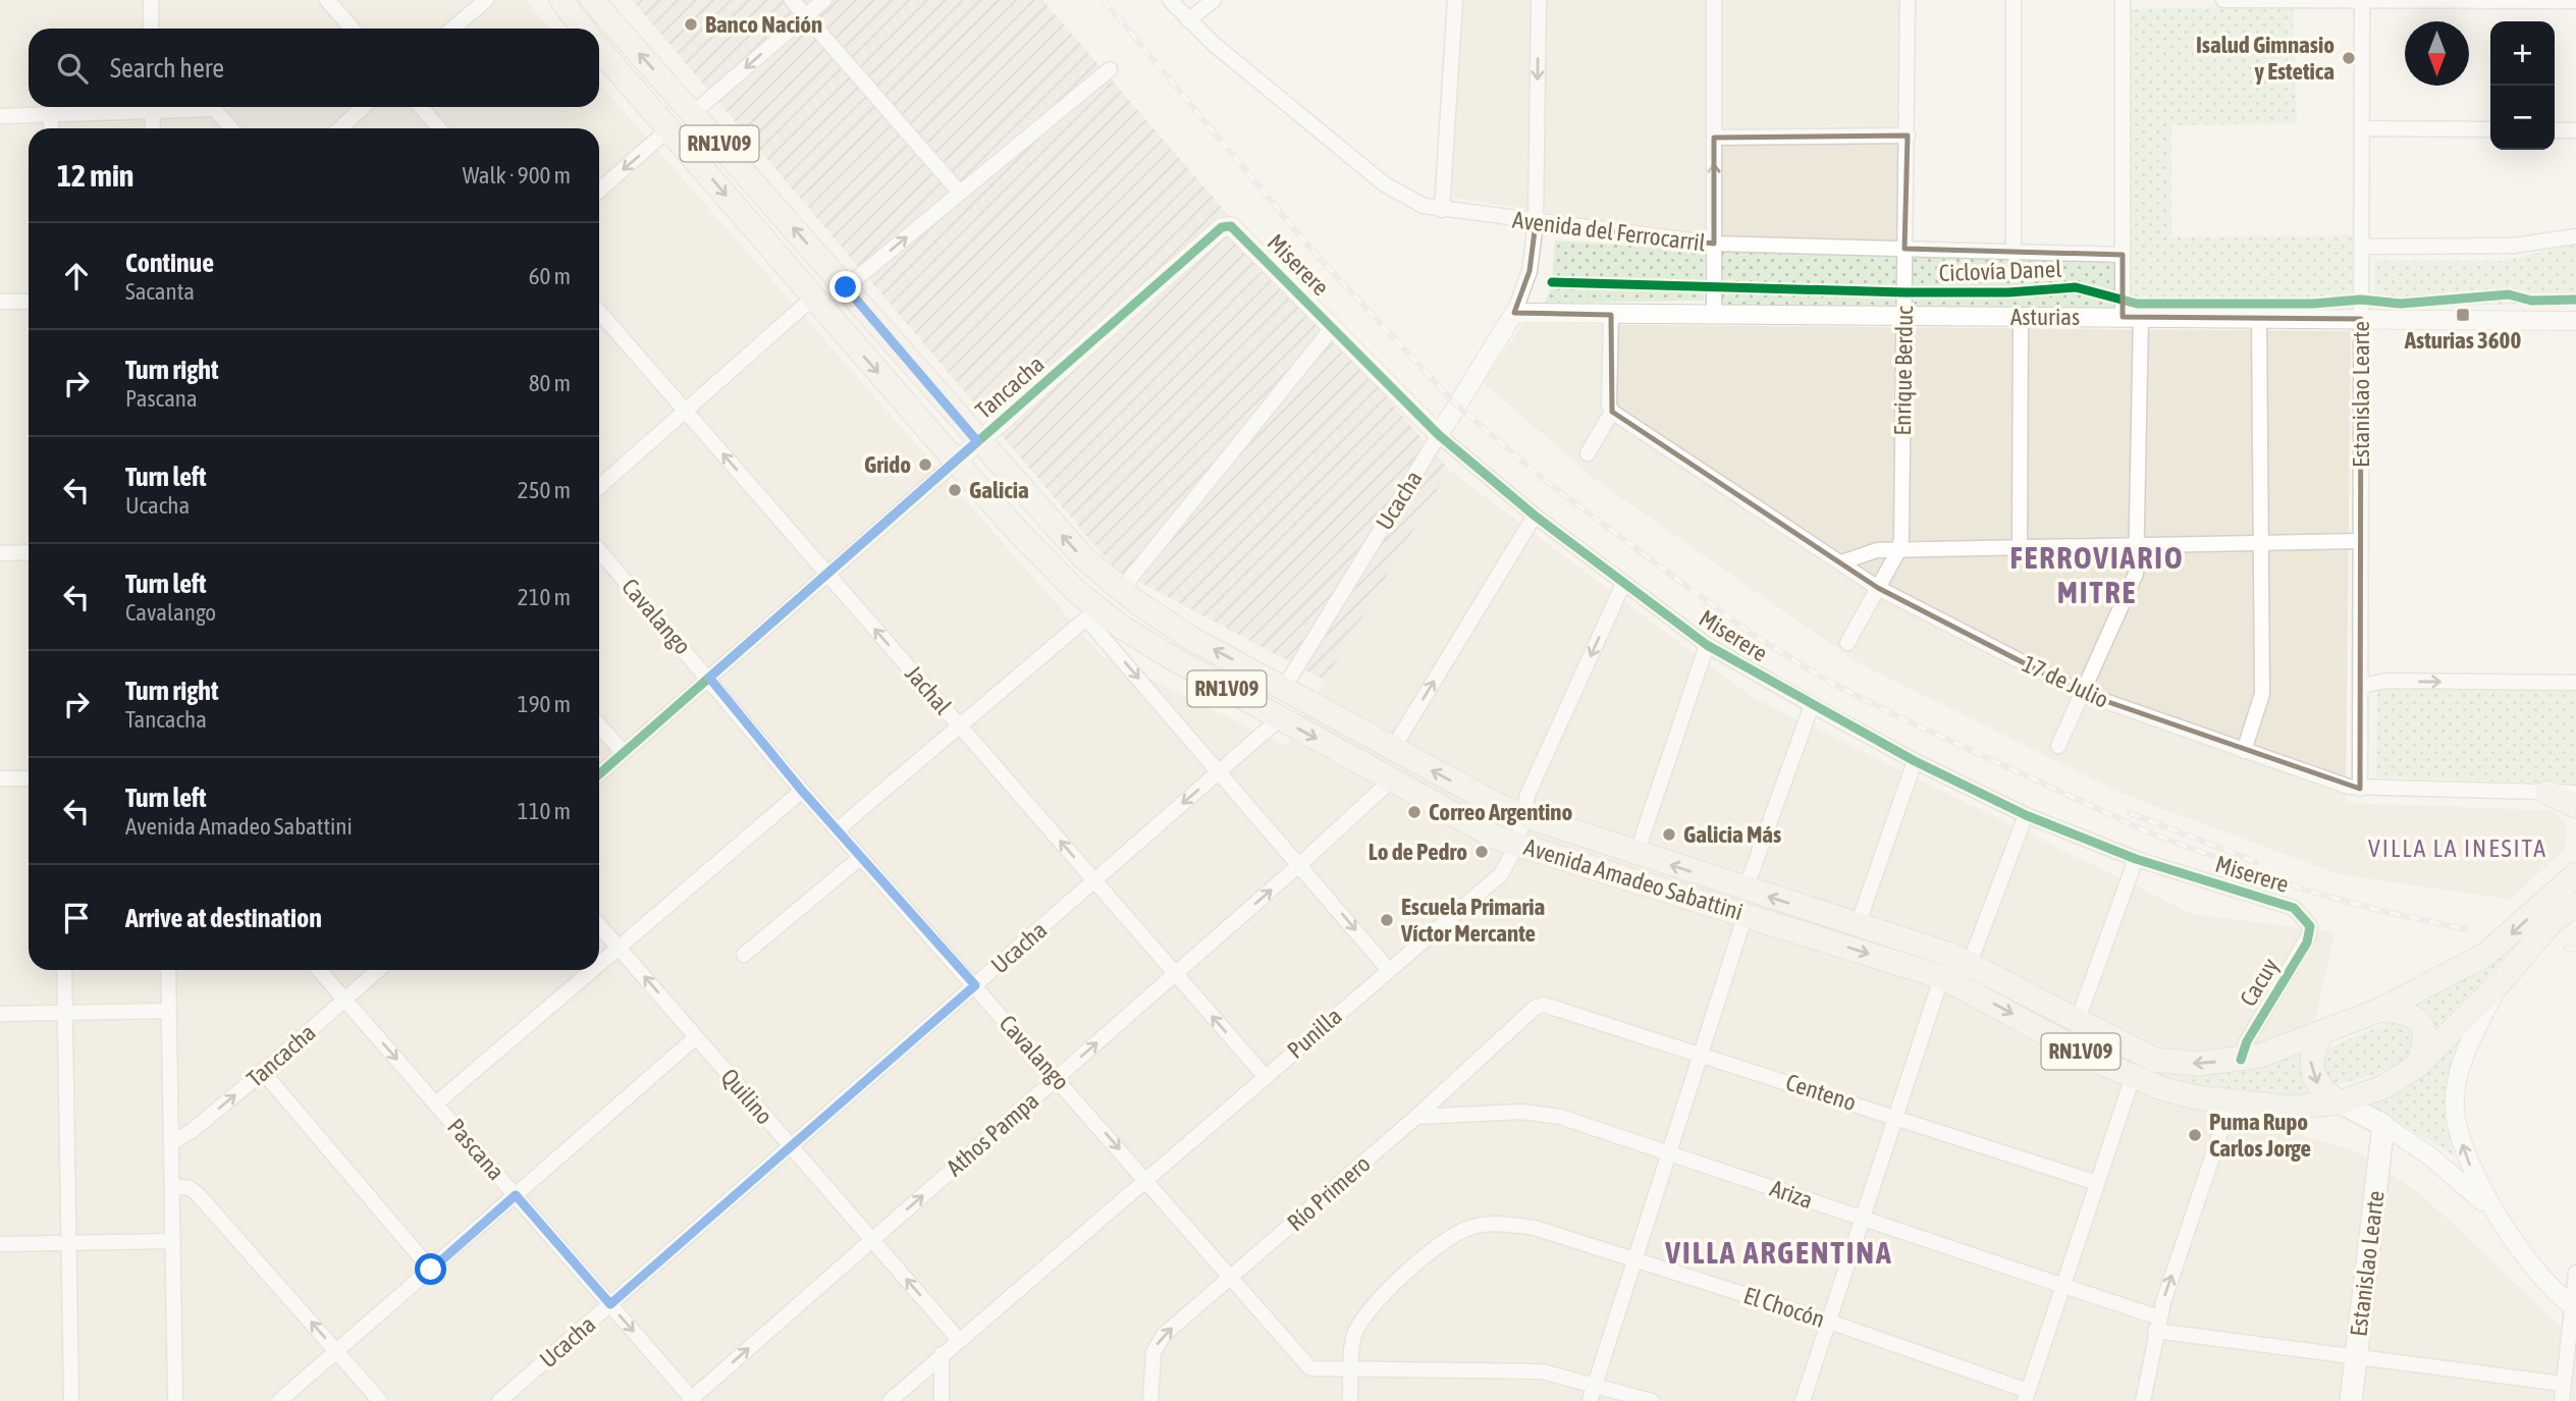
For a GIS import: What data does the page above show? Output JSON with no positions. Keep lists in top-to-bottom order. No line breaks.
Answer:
{"streets":{"main road":["RN1V09","Estanislao Learte","Avenida Amadeo Sabattini"],"street":["Avenida del Ferrocarril","Miserere","Asturias","Enrique Berduc","Tancacha","Ucacha","Cavalango","17 de Julio","Jachal","Cacuy","Punilla","Centeno","Quilino","Athos Pampa","Pascana","Río Primero","Ariza","El Chocón"],"cycle path":["Ciclovía Danel"]},"crossings":[["Avenida del Ferrocarril","Enrique Berduc"],["Miserere","Tancacha"],["Miserere","Ucacha"],["Miserere","Cacuy"],["Miserere","Punilla"],["Asturias","Enrique Berduc"],["Asturias","Estanislao Learte"],["Asturias","Ucacha"],["Enrique Berduc","17 de Julio"],["Tancacha","Cavalango"],["Tancacha","Jachal"],["Tancacha","Avenida Amadeo Sabattini"],["Tancacha","Pascana"],["Estanislao Learte","17 de Julio"],["Estanislao Learte","Ariza"],["Ucacha","Cavalango"],["Ucacha","Jachal"],["Ucacha","Avenida Amadeo Sabattini"],["Ucacha","Quilino"],["Ucacha","Pascana"],["Cavalango","Punilla"],["Cavalango","Athos Pampa"],["Cavalango","Río Primero"],["Cavalango","El Chocón"],["Jachal","Punilla"],["Jachal","Athos Pampa"],["Avenida Amadeo Sabattini","Cacuy"],["Avenida Amadeo Sabattini","Punilla"],["Avenida Amadeo Sabattini","Athos Pampa"],["Punilla","Quilino"],["Centeno","Río Primero"],["Quilino","Athos Pampa"],["Athos Pampa","Pascana"],["Río Primero","Ariza"]],"one_way":["Jachal","Quilino","Athos Pampa"],"districts":["FERROVIARIO MITRE","VILLA LA INESITA","VILLA ARGENTINA"],"places":{"other":["Banco Nación","Isalud Gimnasio y Estetica","Grido","Galicia","Correo Argentino","Galicia Más","Lo de Pedro","Escuela Primaria Víctor Mercante","Puma Rupo Carlos Jorge"],"transit":["Asturias 3600"]},"north":"bottom","page":{"map_buttons":["+","−"],"search":"Search here","heading":["12 min","Walk · 900 m"],"list":[["Continue","Sacanta","60 m"],["Turn right","Pascana","80 m"],["Turn left","Ucacha","250 m"],["Turn left","Cavalango","210 m"],["Turn right","Tancacha","190 m"],["Turn left","Avenida Amadeo Sabattini","110 m"],"Arrive at destination"]}}
